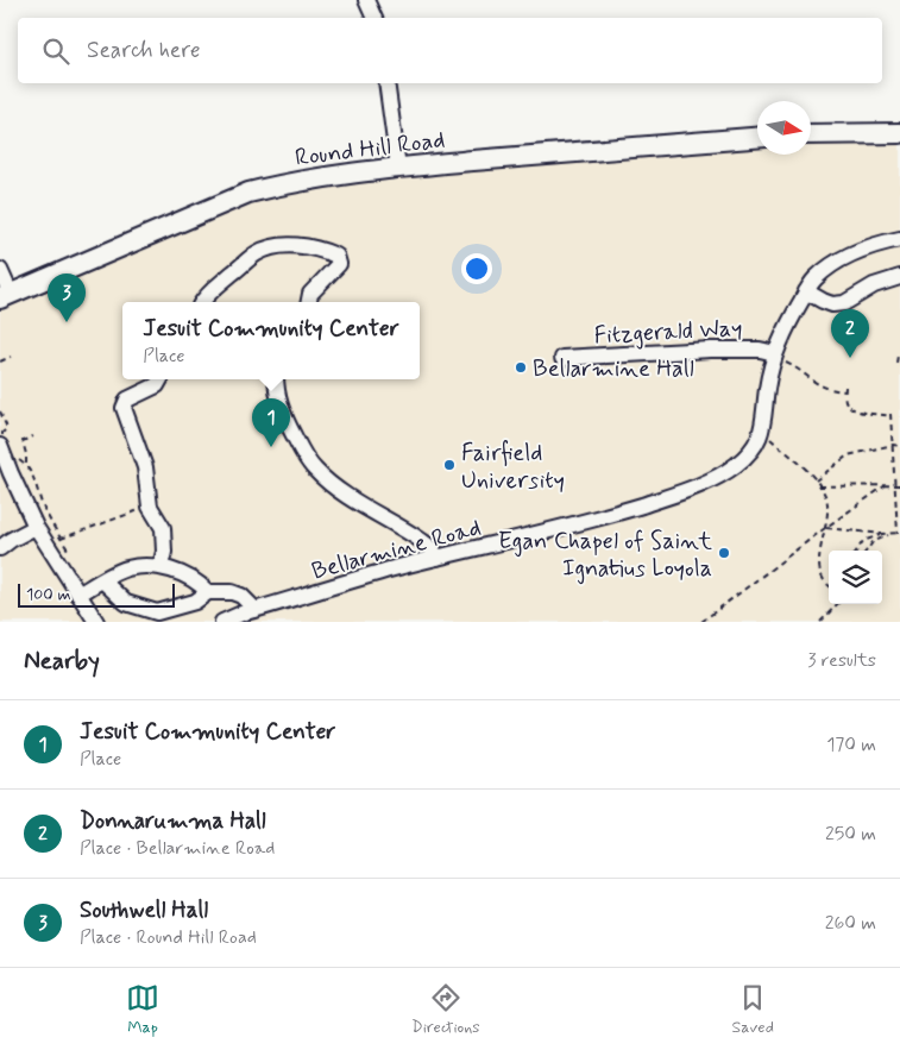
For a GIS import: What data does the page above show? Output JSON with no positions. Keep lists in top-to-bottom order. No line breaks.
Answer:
{"streets":{"main road":["Round Hill Road"],"street":["Fitzgerald Way","Bellarmine Road"]},"crossings":[["Fitzgerald Way","Bellarmine Road"]],"places":["Bellarmine Hall","Fairfield University","Egan Chapel of Saint Ignatius Loyola"],"scale_bar":"100 m","north":"right","page":{"search":"Search here","pins":["3","2","1"],"popup":["Jesuit Community Center","Place"],"scale":"100 m","heading":["Nearby","3 results"],"list":[{"mark":"1","name":"Jesuit Community Center","note":"Place","value":"170 m"},{"mark":"2","name":"Donnarumma Hall","note":"Place · Bellarmine Road","value":"250 m"},{"mark":"3","name":"Southwell Hall","note":"Place · Round Hill Road","value":"260 m"}],"nav":["Map","Directions","Saved"]}}
